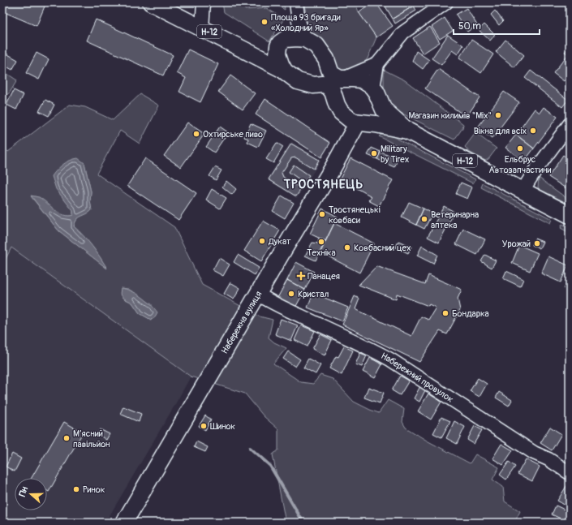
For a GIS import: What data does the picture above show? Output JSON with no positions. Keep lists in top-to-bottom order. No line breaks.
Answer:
{"streets":{"main road":["Н-12","Набережна вулиця"],"street":["Набережний провулок"]},"crossings":[["Н-12","Набережна вулиця"],["Набережна вулиця","Набережний провулок"]],"districts":["ТРОСТЯНЕЦЬ"],"places":{"other":["Площа 93 бригади «Холодний Яр»","Магазин килимів \"Mix\"","Вікна для всіх","Охтирське пиво","Ельбрус Автозапчастини","Military by Tirex","Тростянецькі ковбаси","Ветеринарна аптека","Дукат","Техніка","Урожай","Ковбасний цех","Кристал","Бондарка","Шинок","М’ясний павільйон","Ринок"],"health":["Панацея"]},"scale_bar":"50 m","north":"left"}
